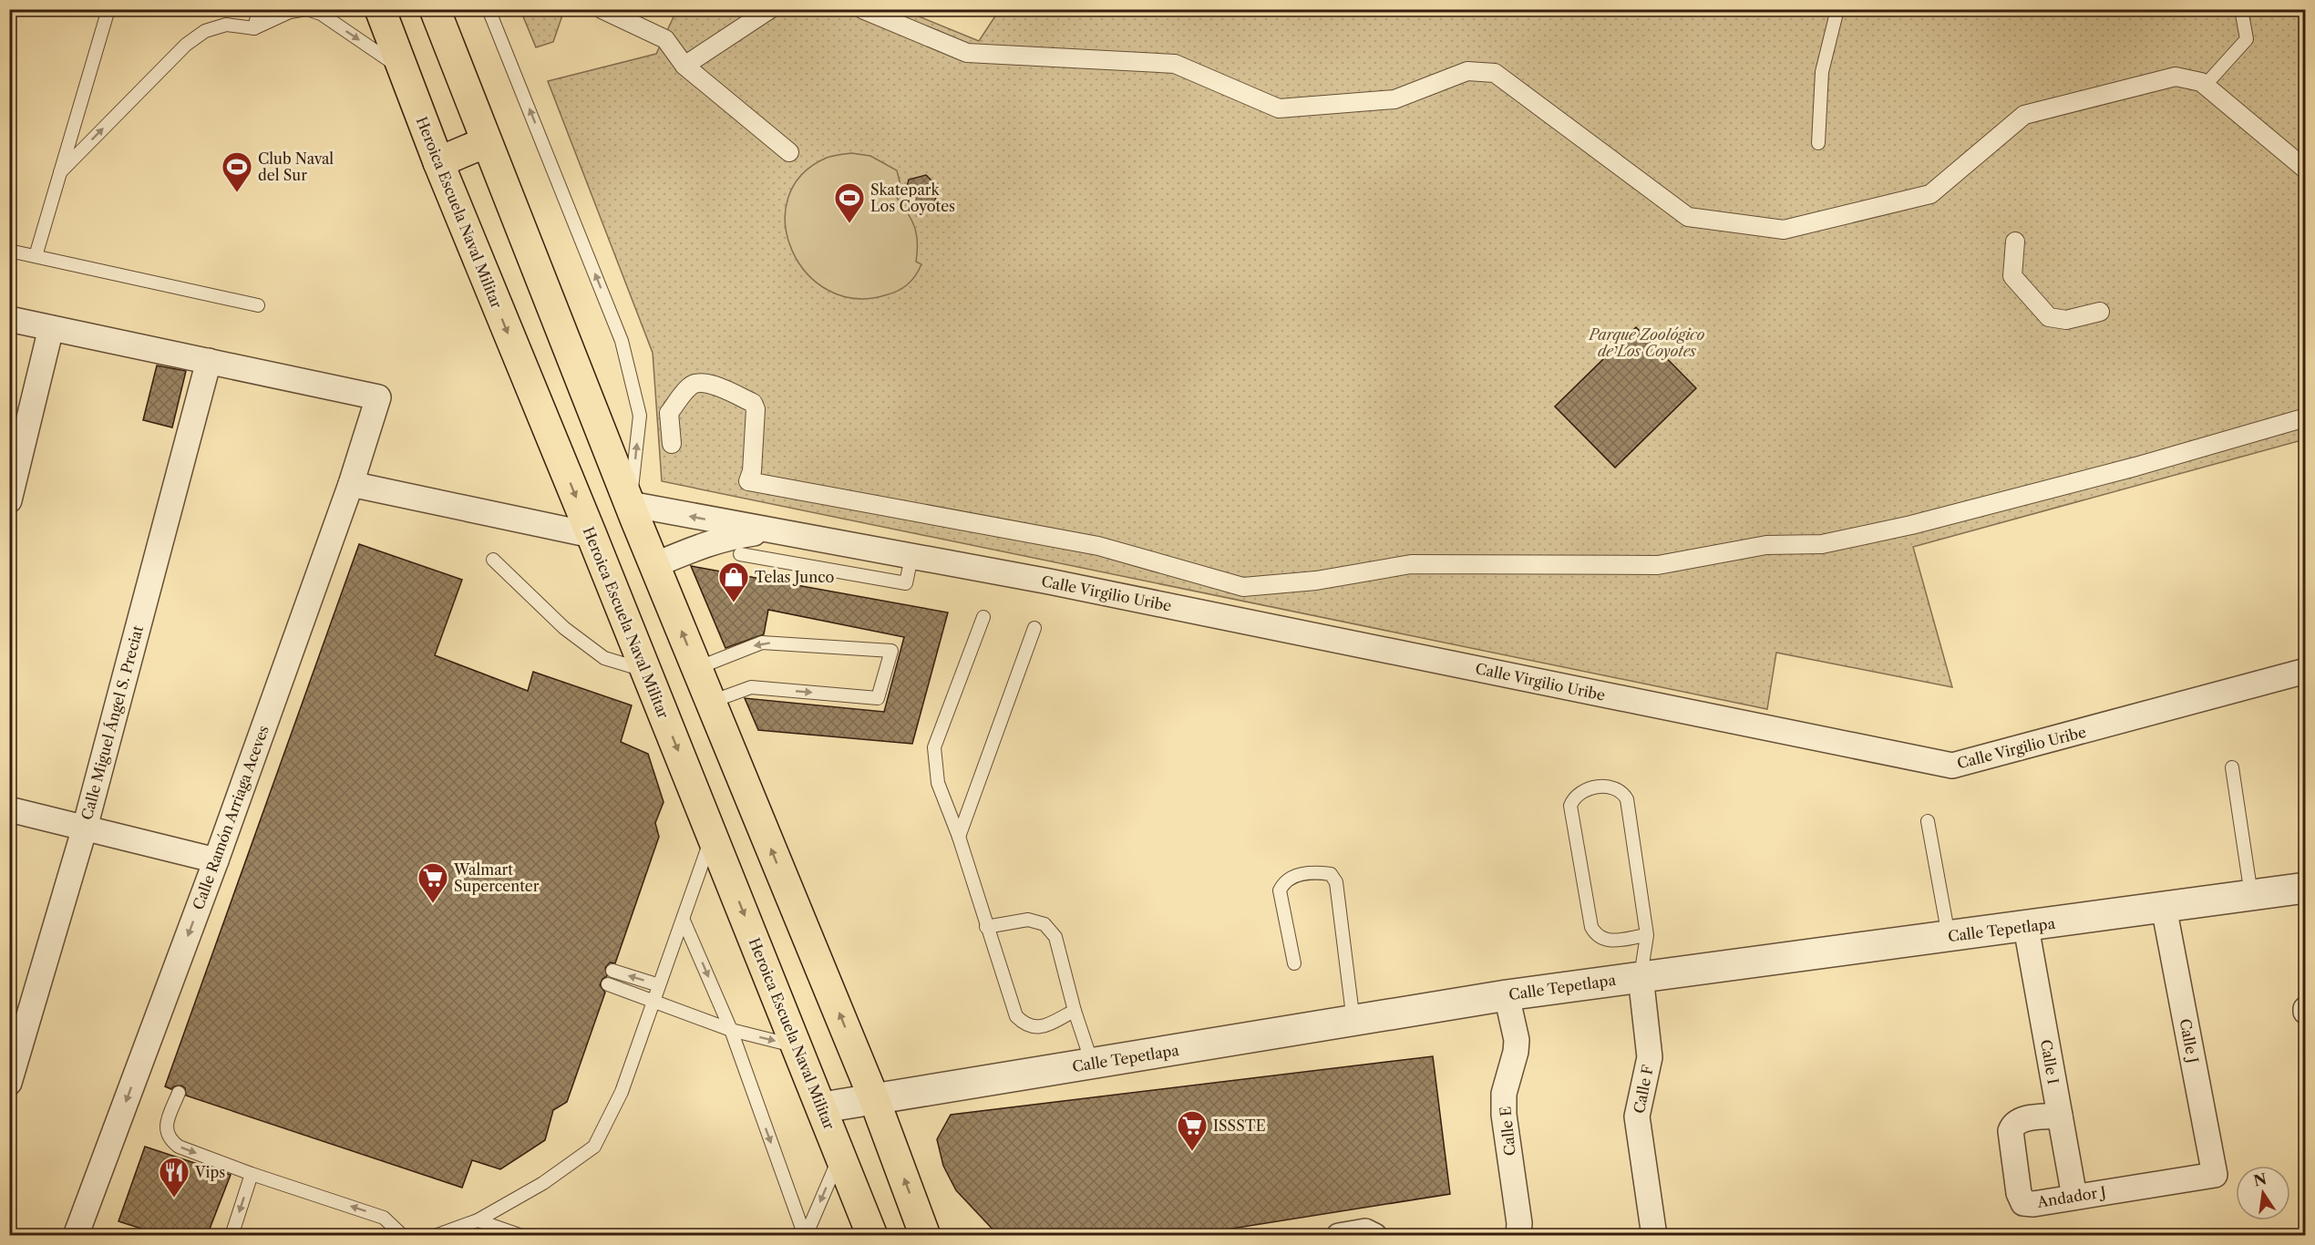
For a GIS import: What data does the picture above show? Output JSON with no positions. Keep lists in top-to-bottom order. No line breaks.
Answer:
{"streets":{"main road":["Heroica Escuela Naval Militar"],"street":["Calle Virgilio Uribe","Calle Miguel Ángel S. Preciat","Calle Ramón Arriaga Aceves","Calle Tepetlapa","Calle J","Calle I","Calle F","Calle E","Andador J"]},"crossings":[["Heroica Escuela Naval Militar","Calle Tepetlapa"],["Calle Miguel Ángel S. Preciat","Calle Ramón Arriaga Aceves"],["Calle Tepetlapa","Calle J"],["Calle Tepetlapa","Calle I"],["Calle Tepetlapa","Calle F"],["Calle Tepetlapa","Calle E"],["Calle J","Andador J"],["Calle I","Andador J"]],"one_way":["Calle Ramón Arriaga Aceves"],"parks":["Parque Zoológico de Los Coyotes"],"places":{"sports":["Club Naval del Sur","Skatepark Los Coyotes"],"shop":["Telas Junco"],"supermarket":["Walmart Supercenter","ISSSTE"],"restaurant":["Vips"]},"north":"top"}
